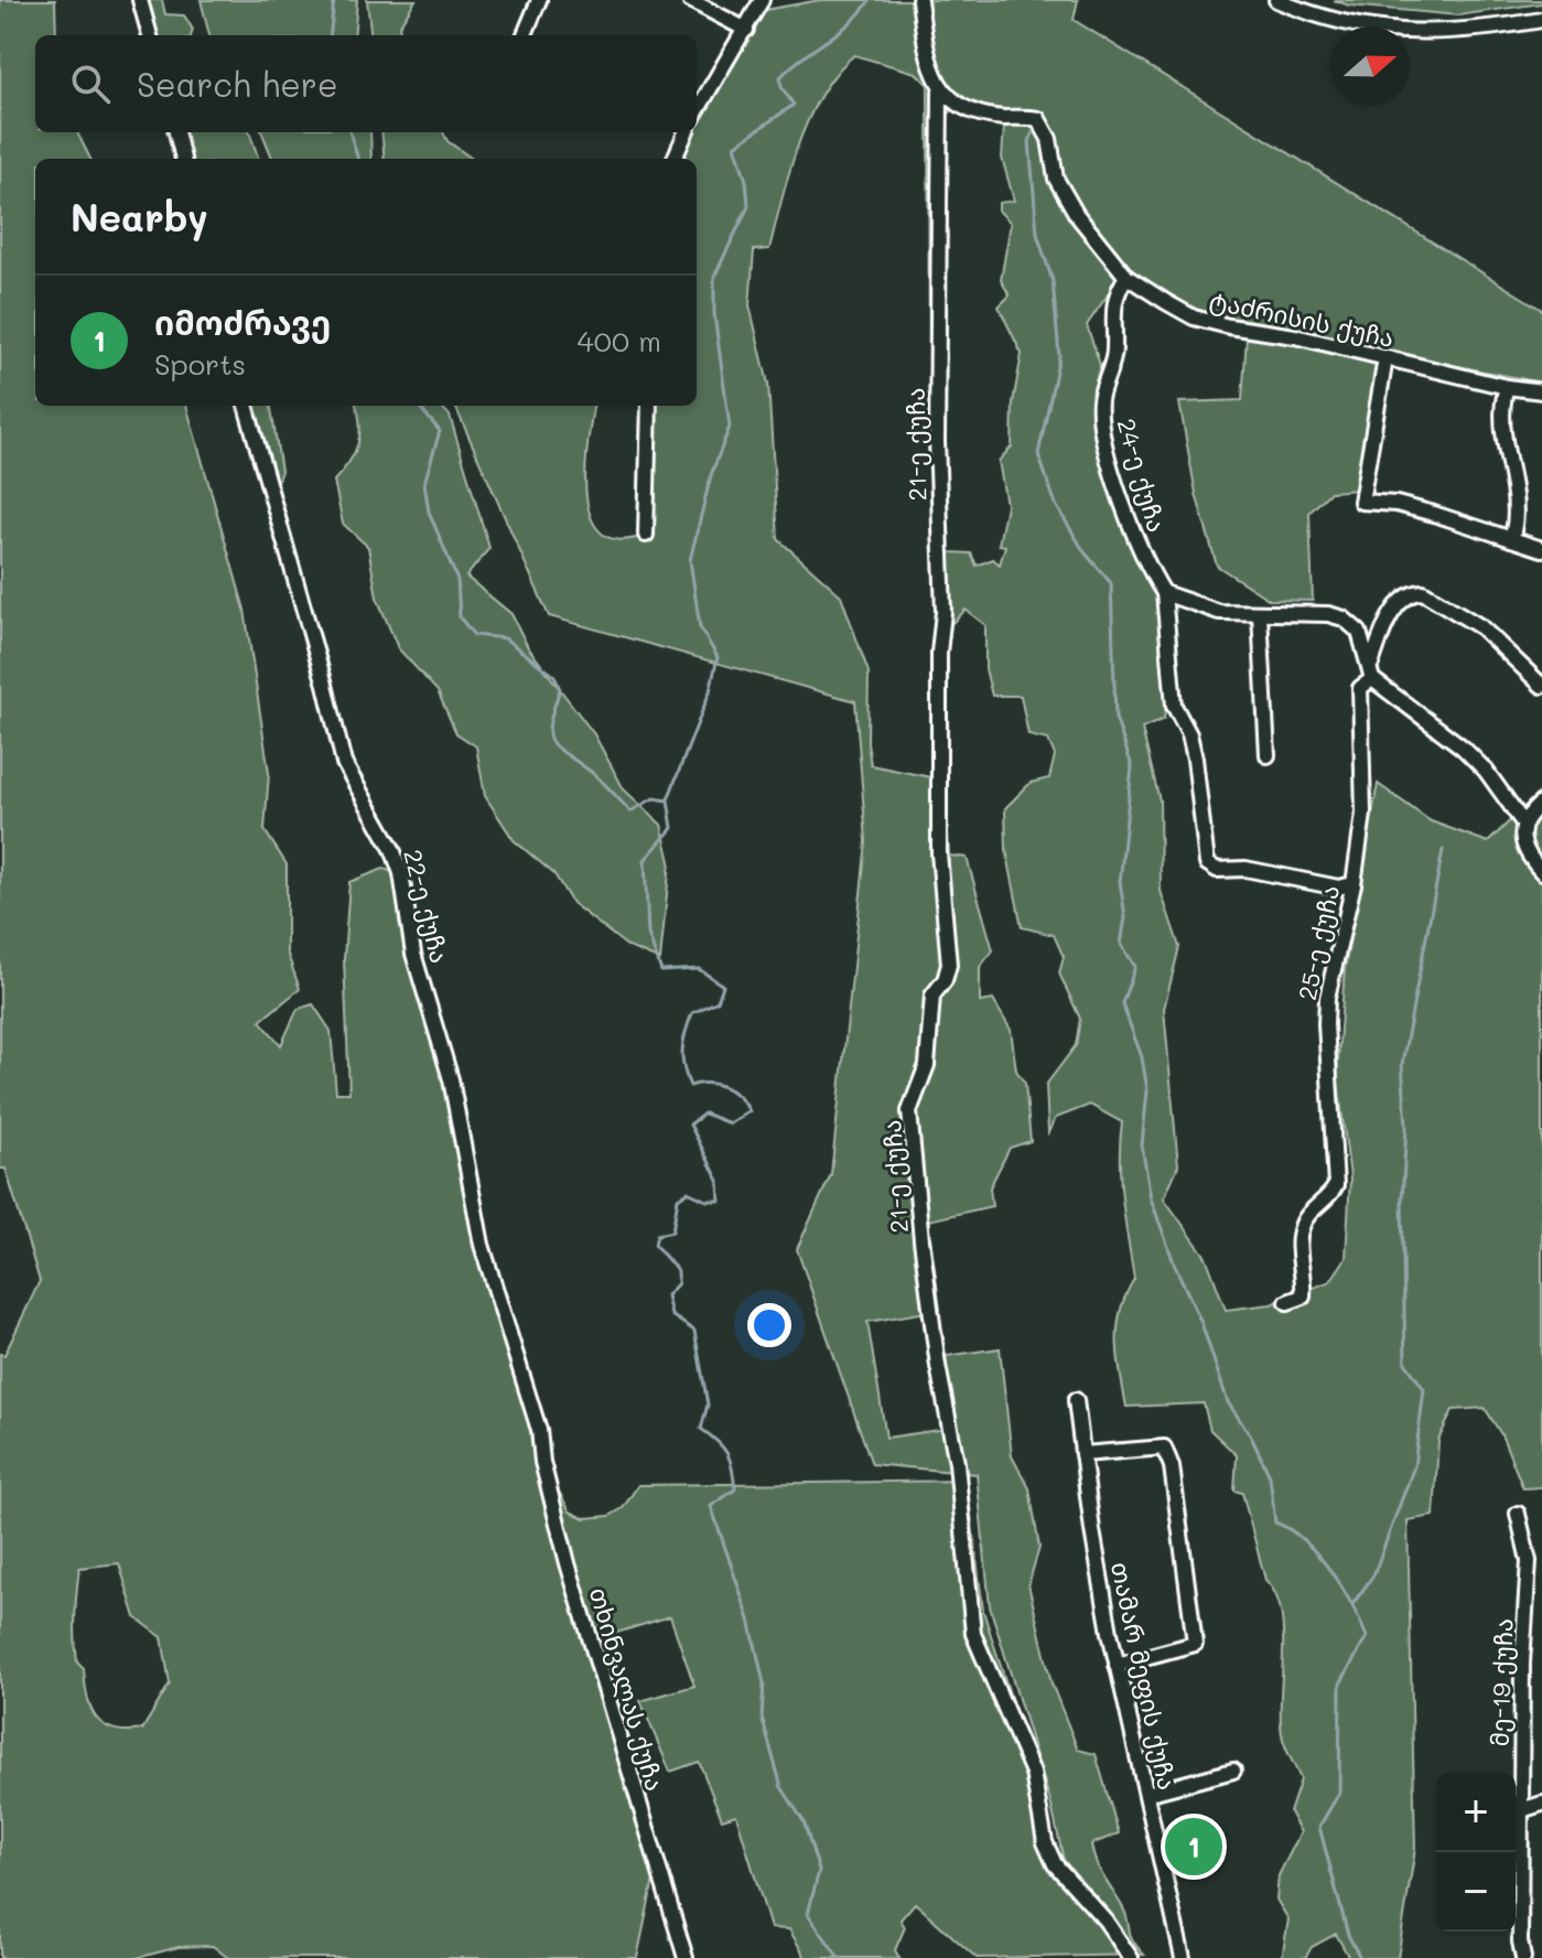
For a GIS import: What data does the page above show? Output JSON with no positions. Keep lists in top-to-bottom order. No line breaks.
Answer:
{"streets":{"street":["ტაძრისის ქუჩა","21-ე ქუჩა","24-ე ქუჩა","22-ე ქუჩა","25-ე ქუჩა","თამარ მეფის ქუჩა","მე-19 ქუჩა","თხინვალას ქუჩა"]},"crossings":[["ტაძრისის ქუჩა","21-ე ქუჩა"],["ტაძრისის ქუჩა","24-ე ქუჩა"],["22-ე ქუჩა","თხინვალას ქუჩა"]],"north":"right","page":{"search":"Search here","heading":"Nearby","list":[{"mark":"1","name":"იმოძრავე","note":"Sports","value":"400 m"}],"map_buttons":["+","−"],"pins":"1"}}
